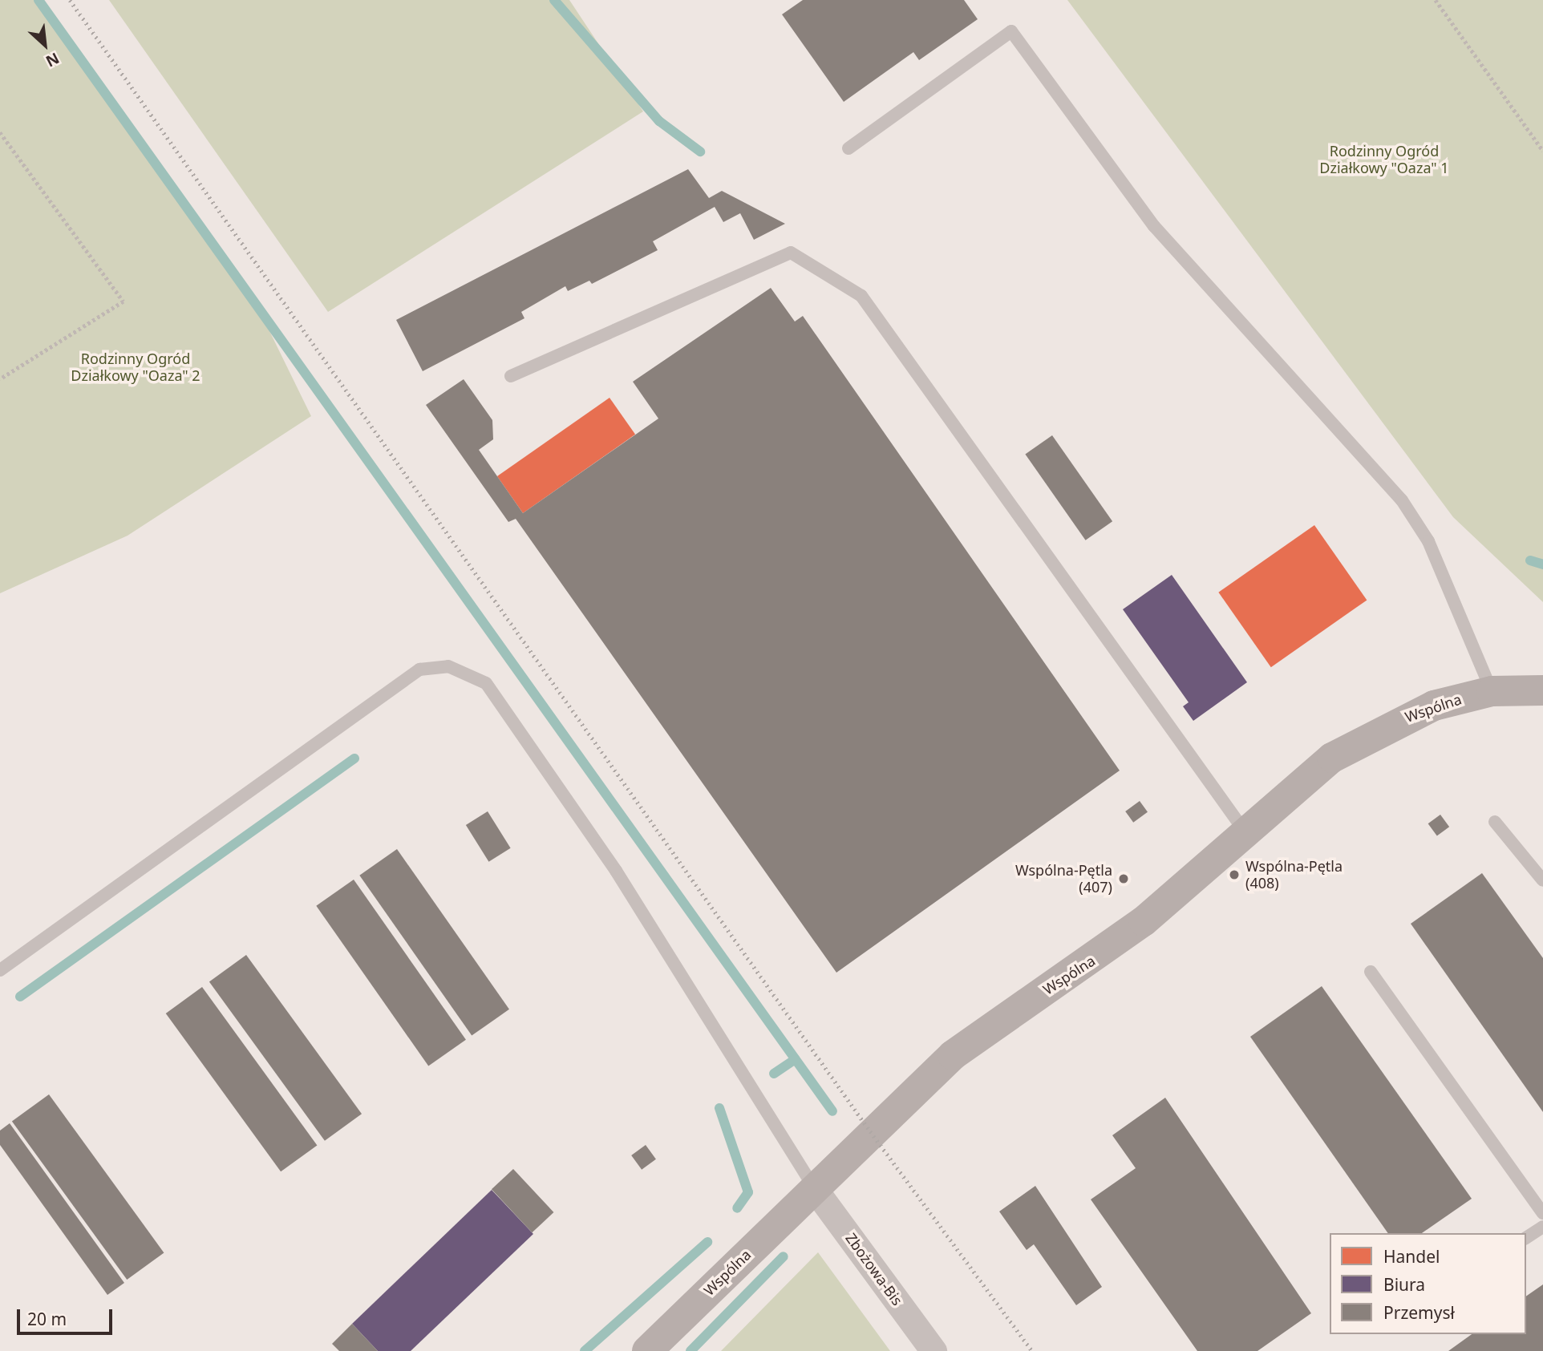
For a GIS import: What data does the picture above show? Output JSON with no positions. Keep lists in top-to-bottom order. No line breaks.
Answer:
{"streets":{"street":["Wspólna","Zbożowa-Bis"]},"crossings":[["Wspólna","Zbożowa-Bis"]],"parks":["Rodzinny Ogród Działkowy \"Oaza\" 1","Rodzinny Ogród Działkowy \"Oaza\" 2"],"places":["Wspólna-Pętla (408)","Wspólna-Pętla (407)"],"legend":["Handel","Biura","Przemysł"],"scale_bar":"20 m","north":"bottom right"}
